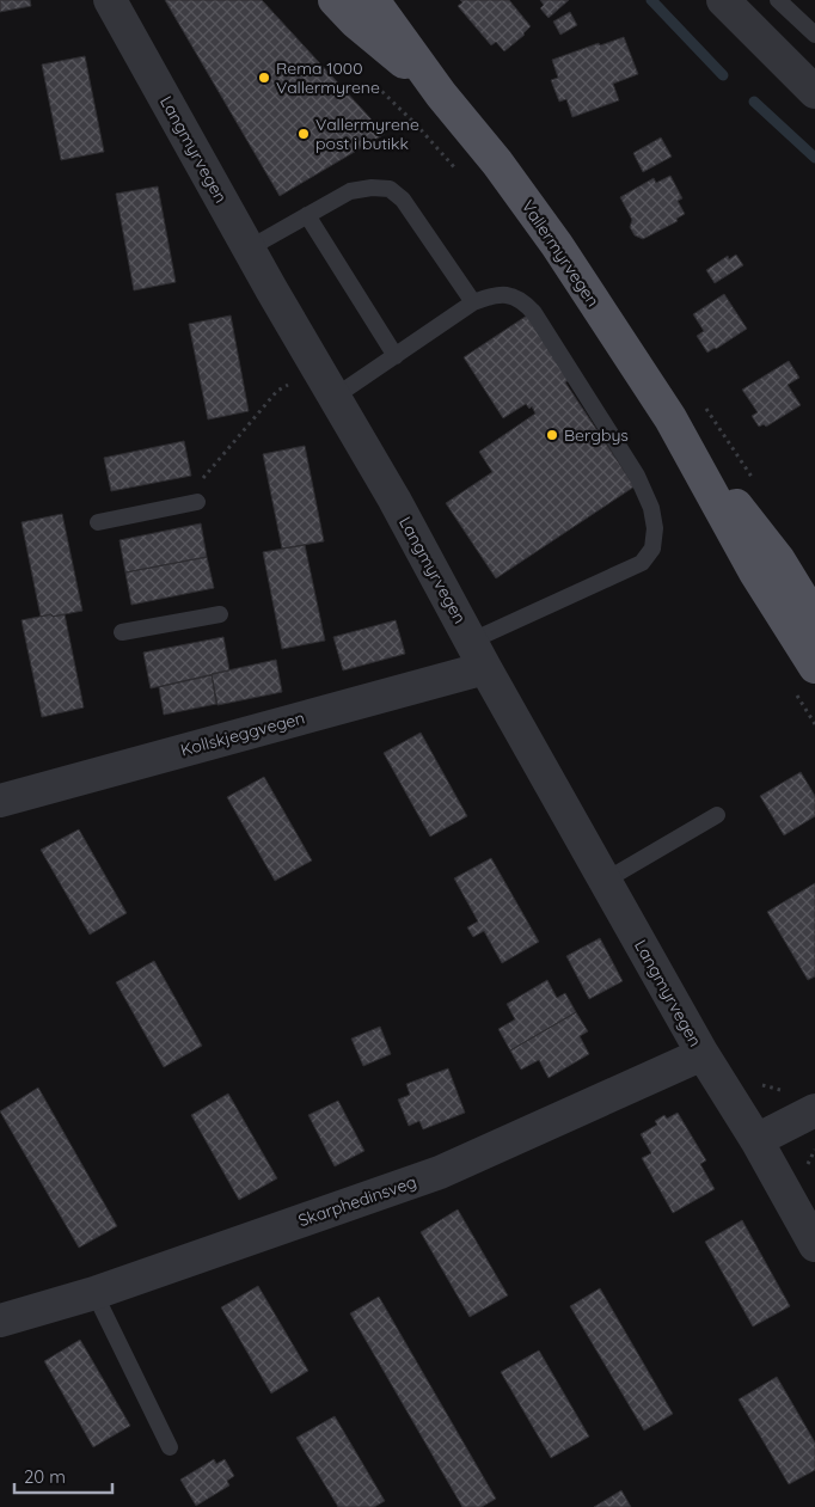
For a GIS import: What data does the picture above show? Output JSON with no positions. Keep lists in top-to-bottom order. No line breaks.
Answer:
{"streets":{"main road":["Vallermyrvegen"],"street":["Langmyrvegen","Kollskjeggvegen","Skarphedinsveg"]},"crossings":[["Langmyrvegen","Kollskjeggvegen"],["Langmyrvegen","Skarphedinsveg"]],"places":["Rema 1000 Vallermyrene","Vallermyrene post i butikk","Bergbys"],"scale_bar":"20 m"}
